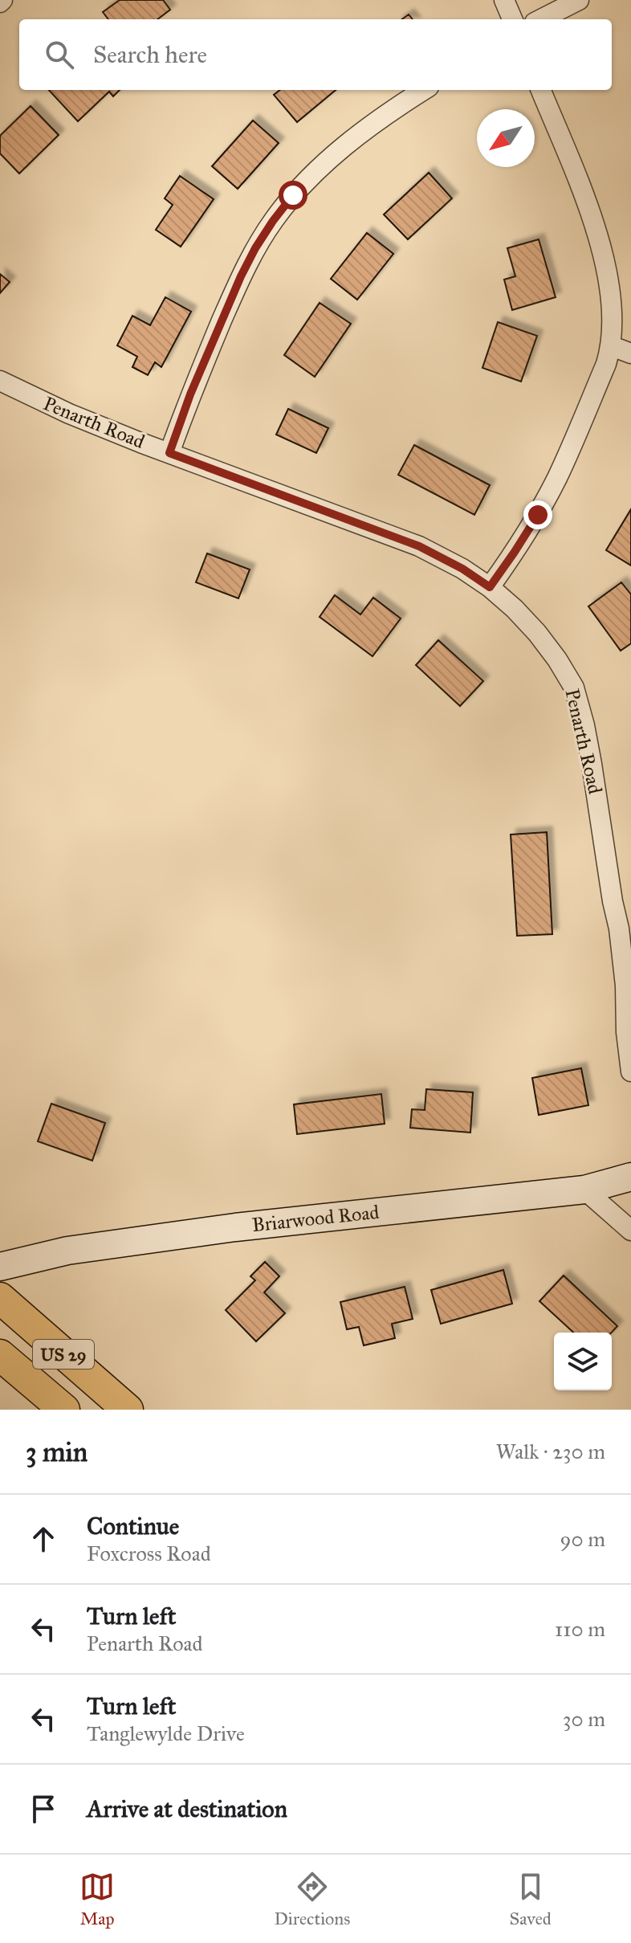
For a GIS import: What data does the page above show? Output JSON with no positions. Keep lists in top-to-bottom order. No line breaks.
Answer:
{"streets":{"main road":["US 29"],"street":["Penarth Road","Briarwood Road"]},"north":"bottom left","page":{"search":"Search here","heading":["3 min","Walk · 230 m"],"list":[["Continue","Foxcross Road","90 m"],["Turn left","Penarth Road","110 m"],["Turn left","Tanglewylde Drive","30 m"],"Arrive at destination"],"nav":["Map","Directions","Saved"]}}
